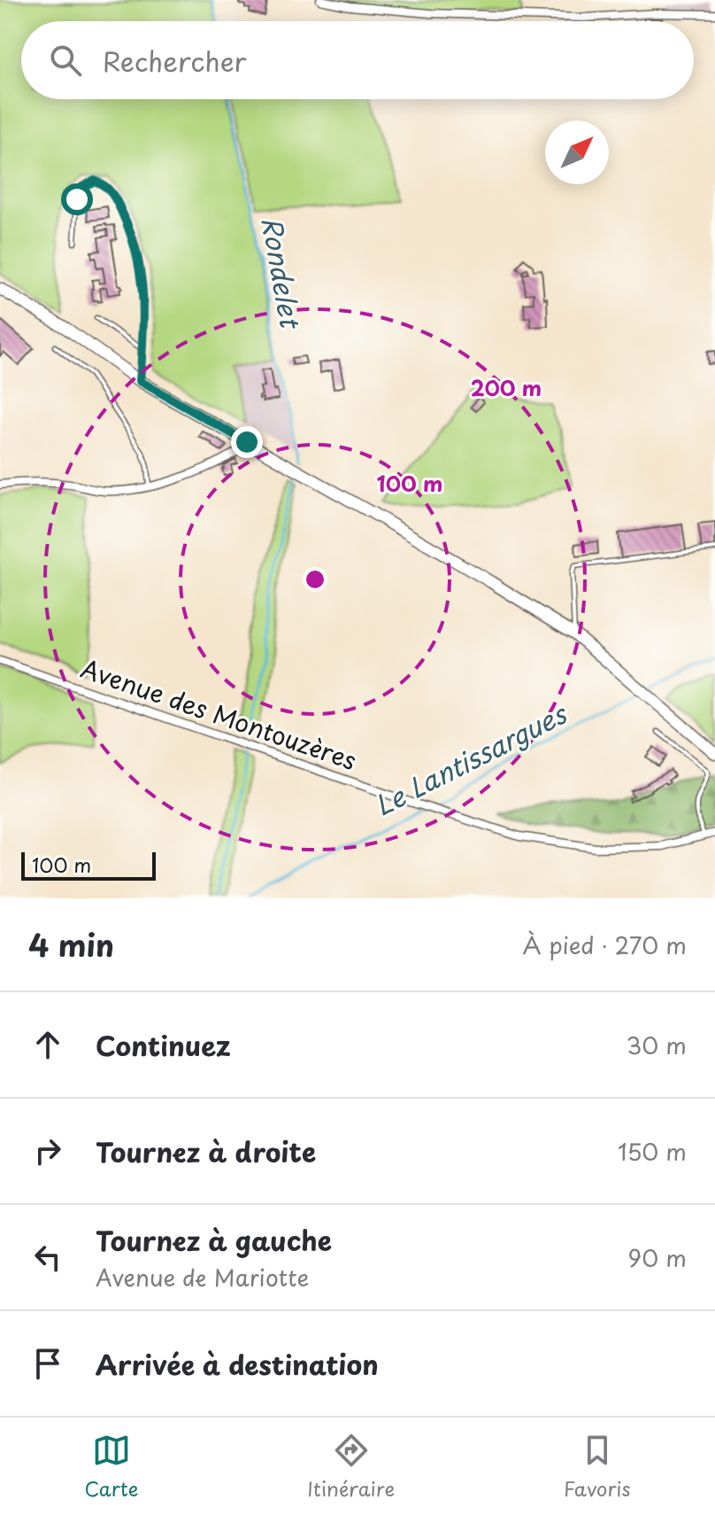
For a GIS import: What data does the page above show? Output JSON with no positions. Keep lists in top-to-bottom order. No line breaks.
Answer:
{"streets":{"street":["Avenue des Montouzères"]},"water":["Rondelet","Le Lantissargues"],"scale_bar":"100 m","north":"top right","page":{"search":"Rechercher","scale":"100 m","heading":["4 min","À pied · 270 m"],"list":[["Continuez","30 m"],["Tournez à droite","150 m"],["Tournez à gauche","Avenue de Mariotte","90 m"],"Arrivée à destination"],"nav":["Carte","Itinéraire","Favoris"]},"rings":["200 m","100 m"]}
